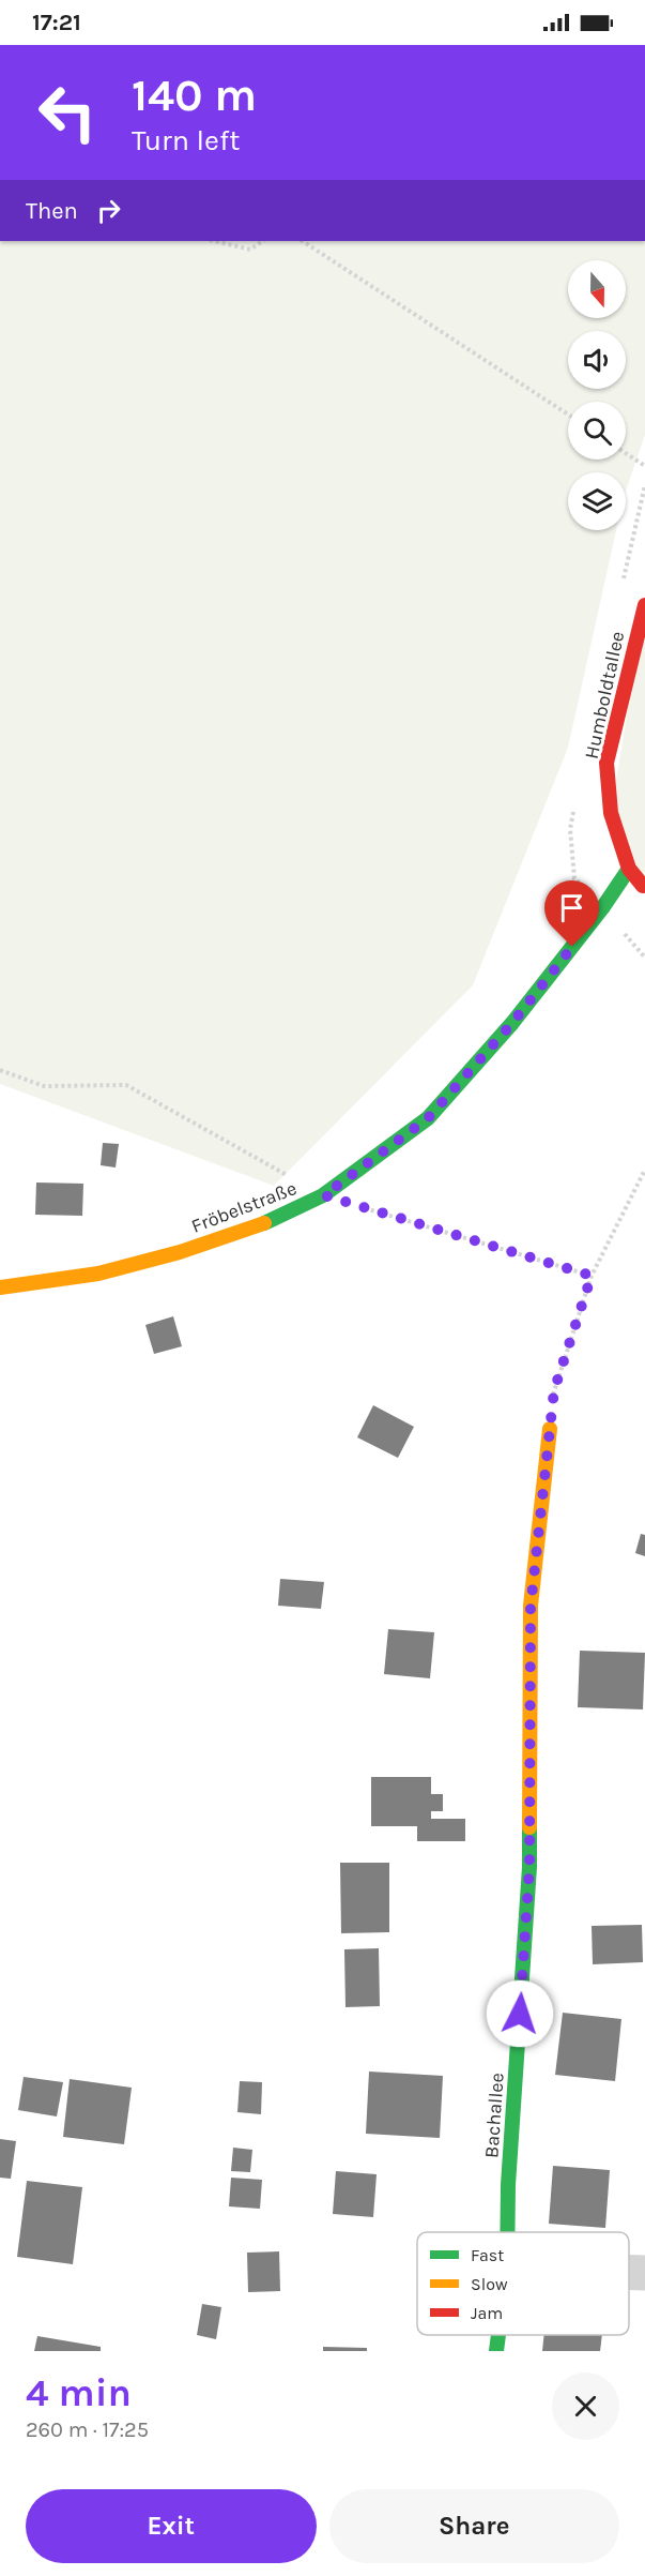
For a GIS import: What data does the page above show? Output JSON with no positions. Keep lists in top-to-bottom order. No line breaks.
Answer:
{"streets":{"street":["Humboldtallee","Fröbelstraße","Bachallee"]},"crossings":[["Humboldtallee","Fröbelstraße"]],"legend":["Fast","Slow","Jam"],"north":"bottom","page":{"status":"17:21","turn":["140 m","Turn left"],"then":"Then","heading":["4 min","260 m · 17:25"],"buttons":["Exit","Share"]}}
